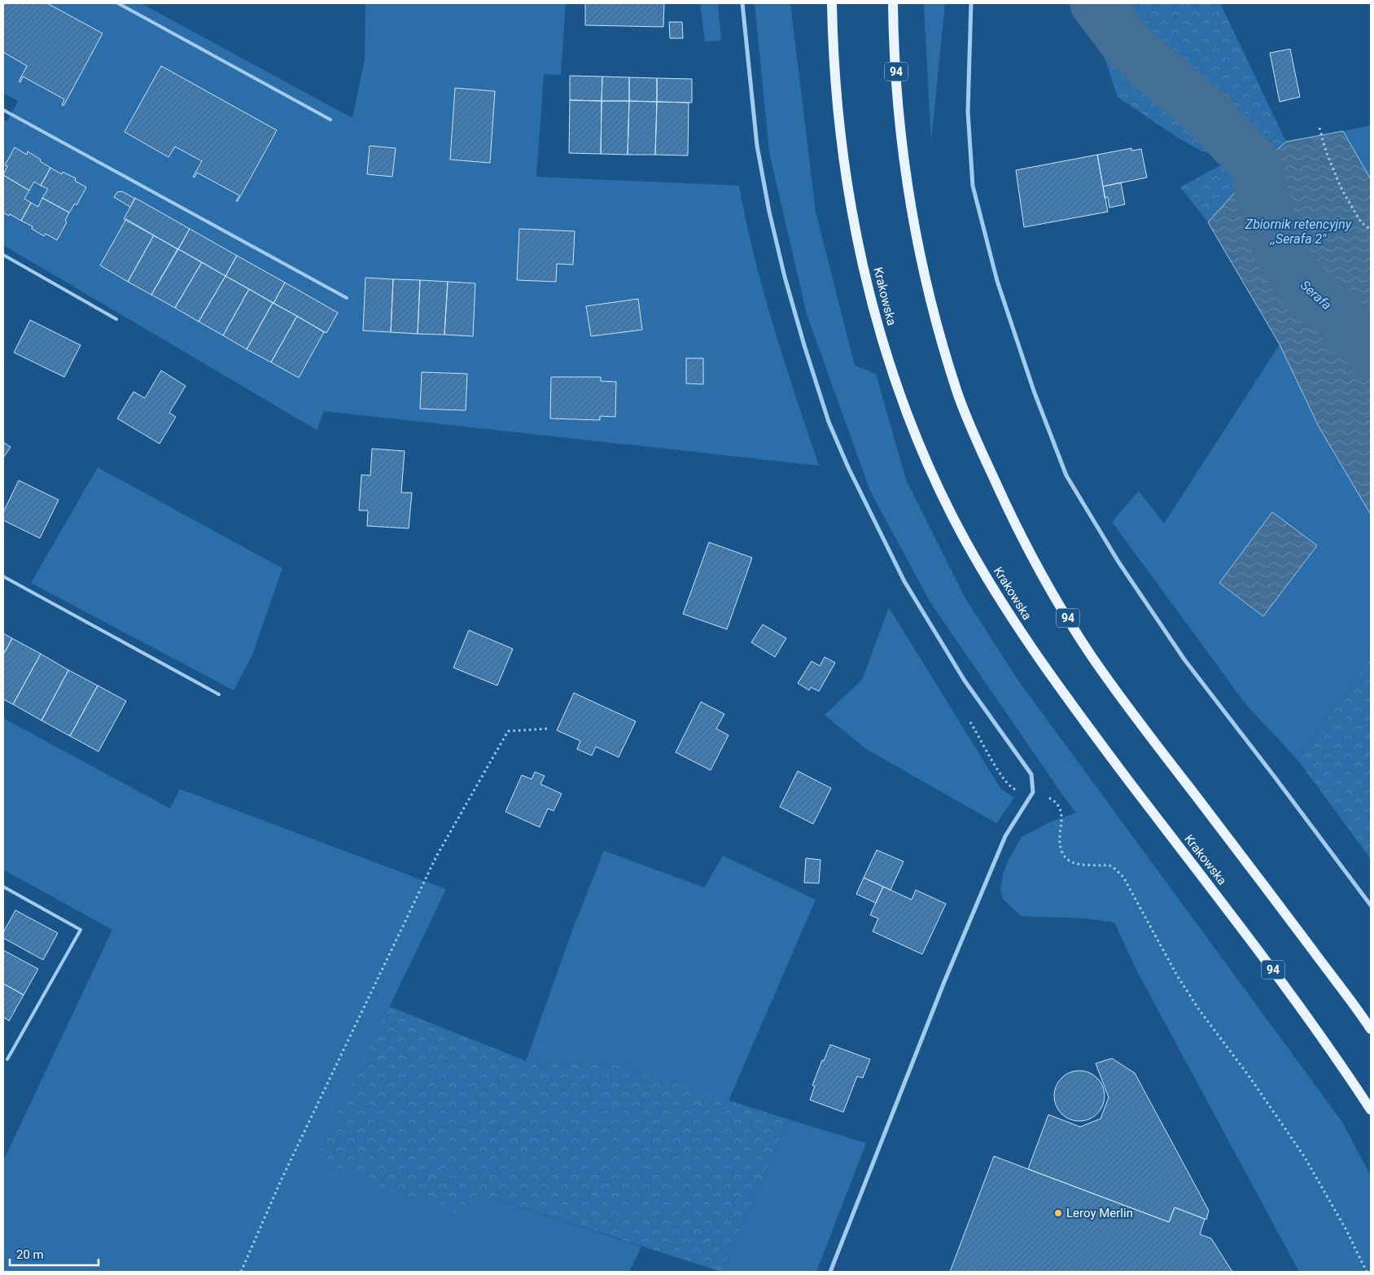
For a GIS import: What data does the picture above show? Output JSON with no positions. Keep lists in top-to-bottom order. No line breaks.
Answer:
{"streets":{"main road":["94","Krakowska"]},"water":["Zbiornik retencyjny ,,Serafa 2\"","Serafa"],"places":["Leroy Merlin"],"scale_bar":"20 m"}
